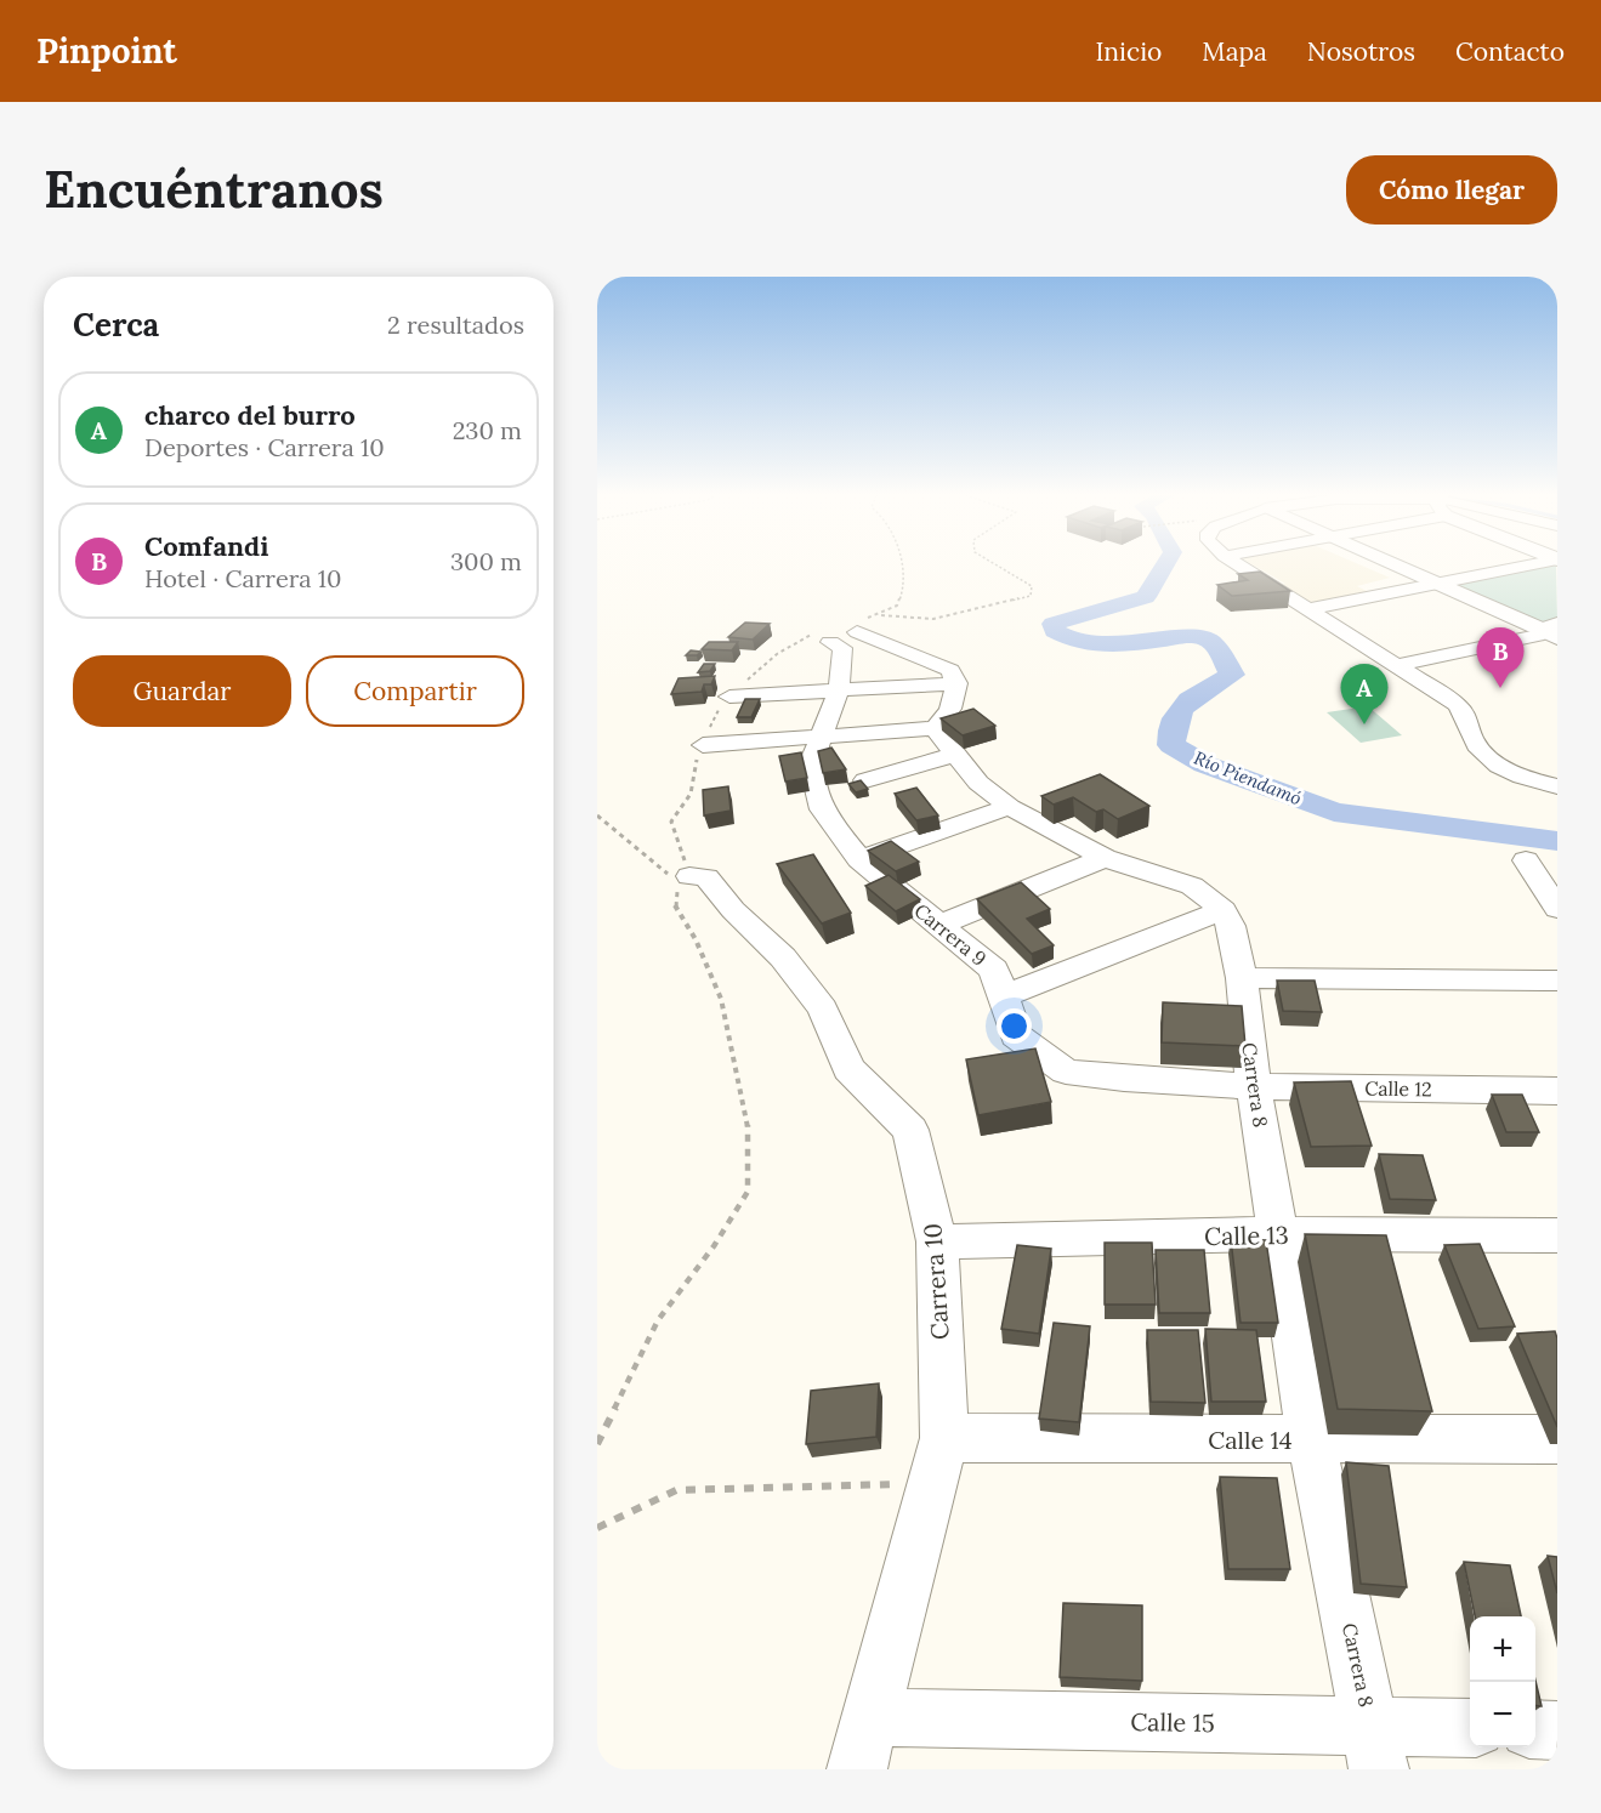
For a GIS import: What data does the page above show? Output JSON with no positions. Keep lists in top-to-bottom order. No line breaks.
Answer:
{"streets":{"street":["Carrera 9","Carrera 8","Calle 12","Calle 13","Carrera 10","Calle 14","Calle 15"]},"crossings":[["Carrera 9","Calle 12"],["Carrera 8","Calle 12"],["Carrera 8","Calle 13"],["Carrera 8","Calle 14"],["Carrera 8","Calle 15"],["Calle 13","Carrera 10"],["Carrera 10","Calle 14"],["Carrera 10","Calle 15"]],"water":["Río Piendamó"],"page":{"header":"Pinpoint","nav":["Inicio","Mapa","Nosotros","Contacto"],"buttons":["Cómo llegar",["Guardar","Compartir"]],"title":"Encuéntranos","heading":["Cerca","2 resultados"],"list":[{"mark":"A","name":"charco del burro","note":"Deportes · Carrera 10","value":"230 m"},{"mark":"B","name":"Comfandi","note":"Hotel · Carrera 10","value":"300 m"}],"pins":["B","A"],"map_buttons":["+","−"]}}
